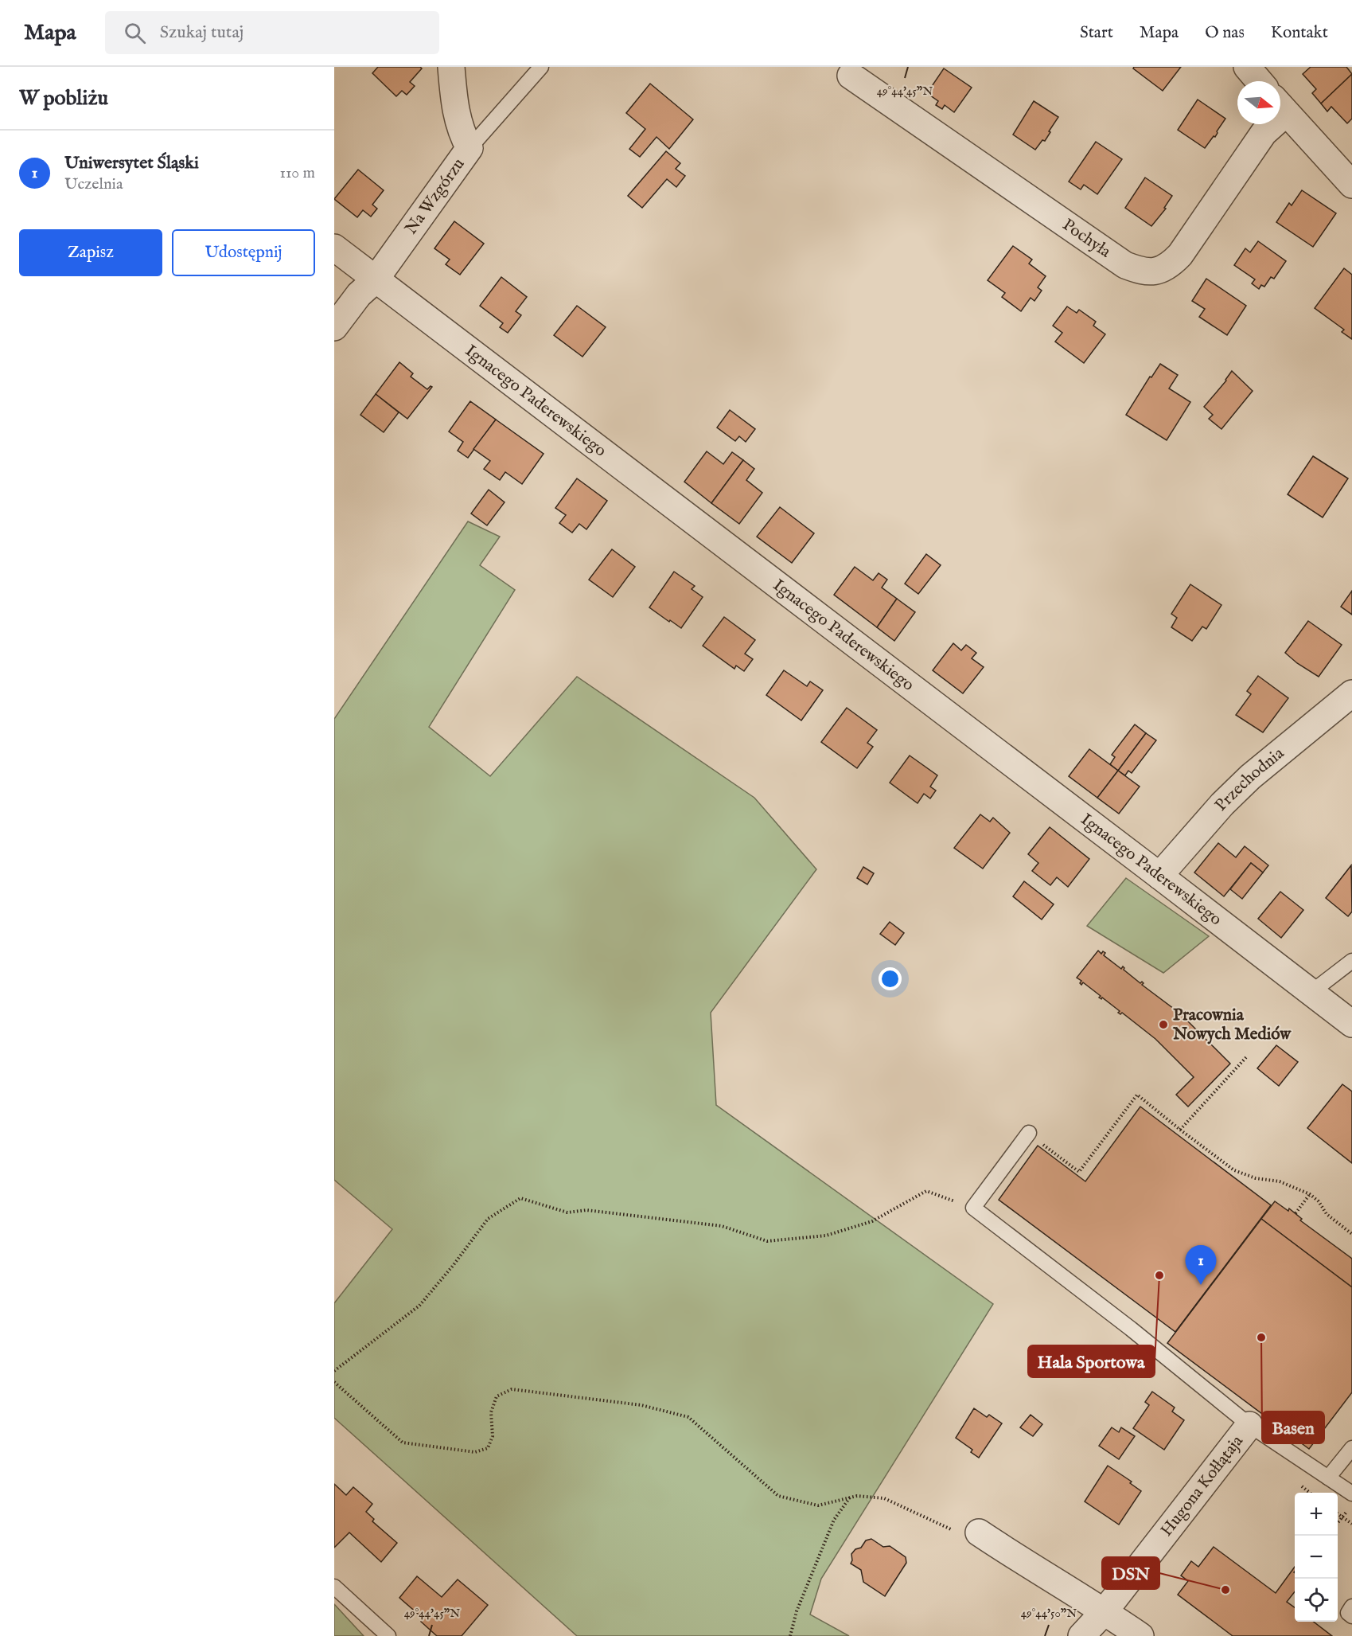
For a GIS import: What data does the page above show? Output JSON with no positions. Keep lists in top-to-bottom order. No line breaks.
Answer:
{"streets":{"street":["Na Wzgórzu","Pochyła","Ignacego Paderewskiego","Przechodnia","Hugona Kołłątaja"]},"crossings":[["Na Wzgórzu","Ignacego Paderewskiego"],["Ignacego Paderewskiego","Przechodnia"]],"places":["Pracownia Nowych Mediów","Hala Sportowa","Basen","DSN"],"north":"right","page":{"header":"Mapa","search":"Szukaj tutaj","nav":["Start","Mapa","O nas","Kontakt"],"heading":"W pobliżu","list":[{"mark":"1","name":"Uniwersytet Śląski","note":"Uczelnia","value":"110 m"}],"buttons":["Zapisz","Udostępnij"],"pins":"1","map_buttons":["+","−"]},"coordinates":["49°44'45\"N","49°44'50\"N"]}
